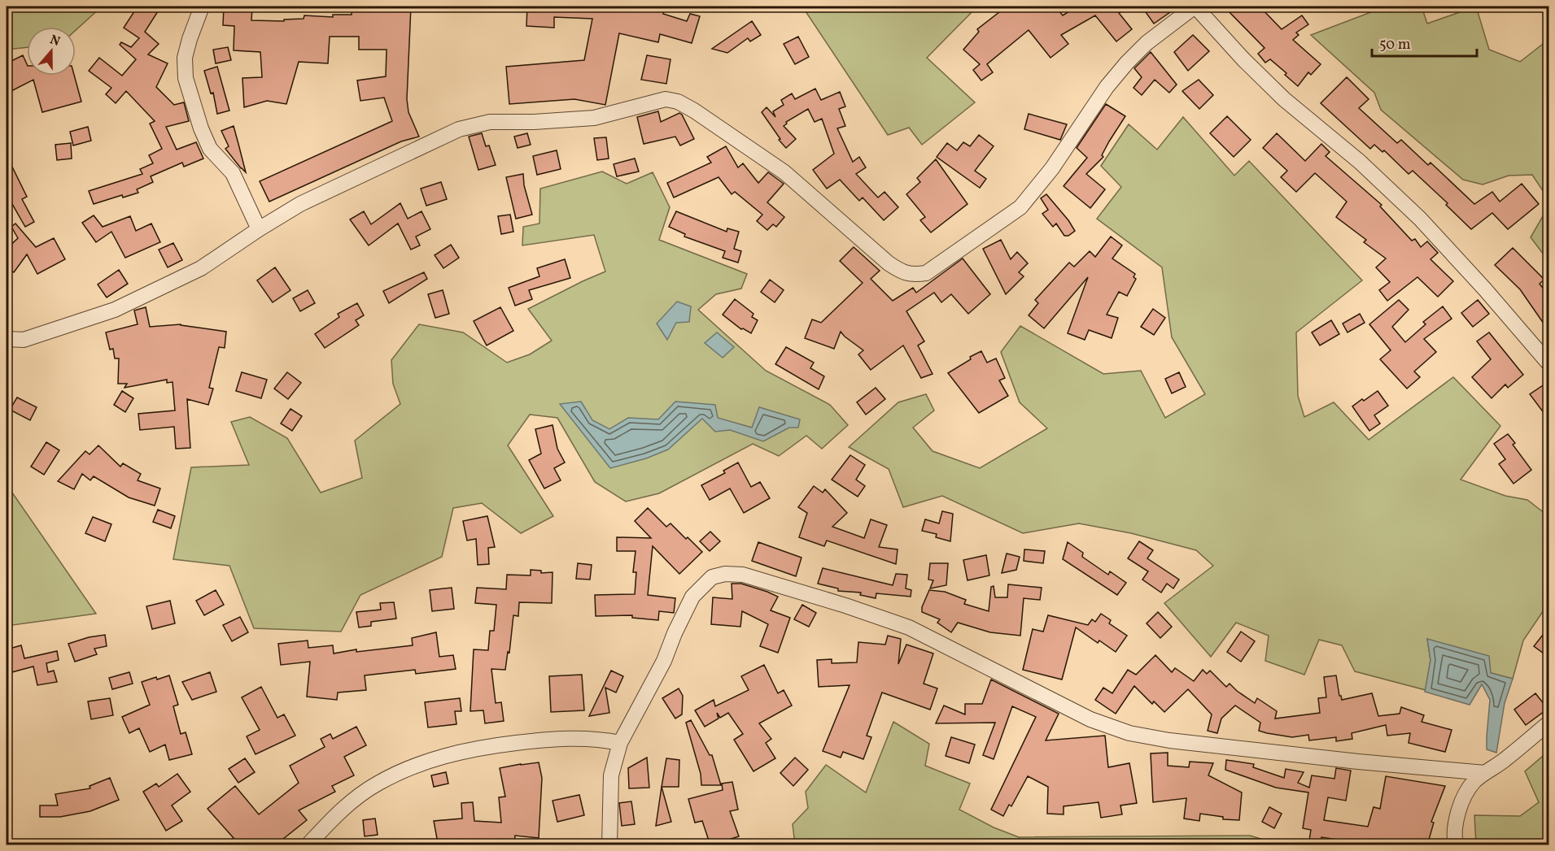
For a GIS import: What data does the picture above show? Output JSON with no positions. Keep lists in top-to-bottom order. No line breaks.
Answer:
{"scale_bar":"50 m","north":"top"}
